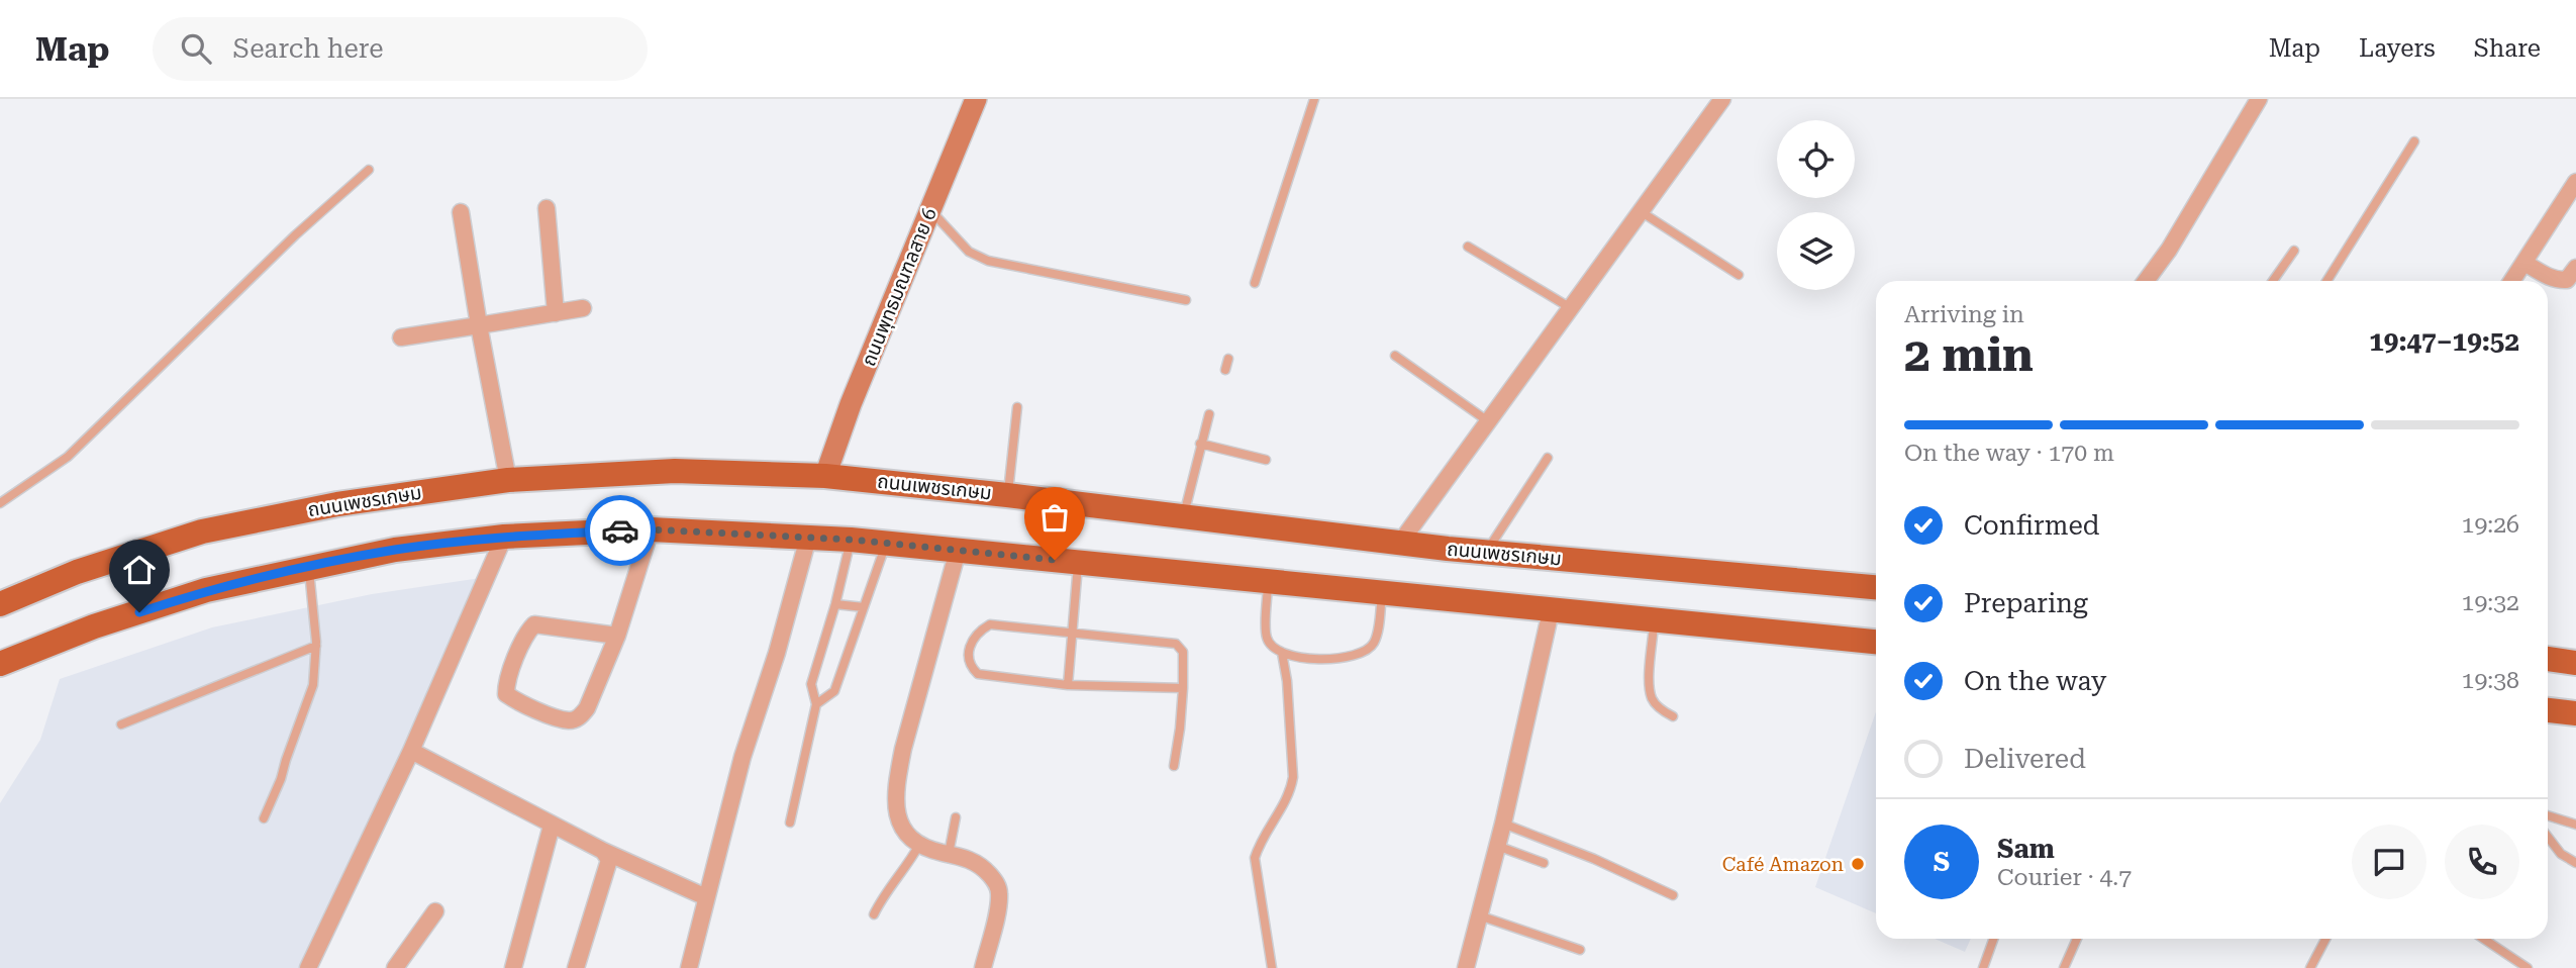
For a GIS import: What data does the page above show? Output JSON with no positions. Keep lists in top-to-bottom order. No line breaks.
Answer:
{"streets":{"main road":["ถนนพุทธมณฑลสาย 6","ถนนเพชรเกษม"]},"crossings":[["ถนนพุทธมณฑลสาย 6","ถนนเพชรเกษม"]],"places":["Café Amazon"],"page":{"header":"Map","search":"Search here","nav":["Map","Layers","Share"],"heading":["2 min","Arriving in","19:47–19:52"],"panel":["Sam","Courier · 4.7"],"bar":"On the way · 170 m","list":[["Confirmed","19:26"],["Preparing","19:32"],["On the way","19:38"],"Delivered"],"round":"S"}}
